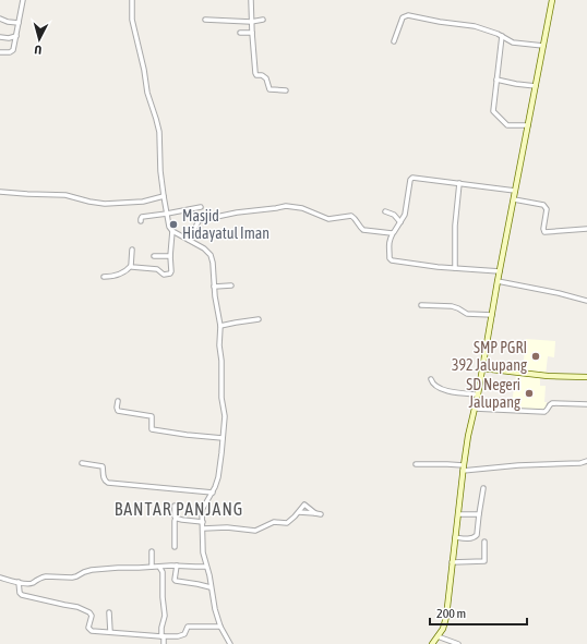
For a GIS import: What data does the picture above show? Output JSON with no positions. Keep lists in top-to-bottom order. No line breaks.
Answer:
{"districts":["BANTAR PANJANG"],"places":["Masjid Hidayatul Iman","SMP PGRI 392 Jalupang","SD Negeri Jalupang"],"scale_bar":"200 m","north":"bottom"}
